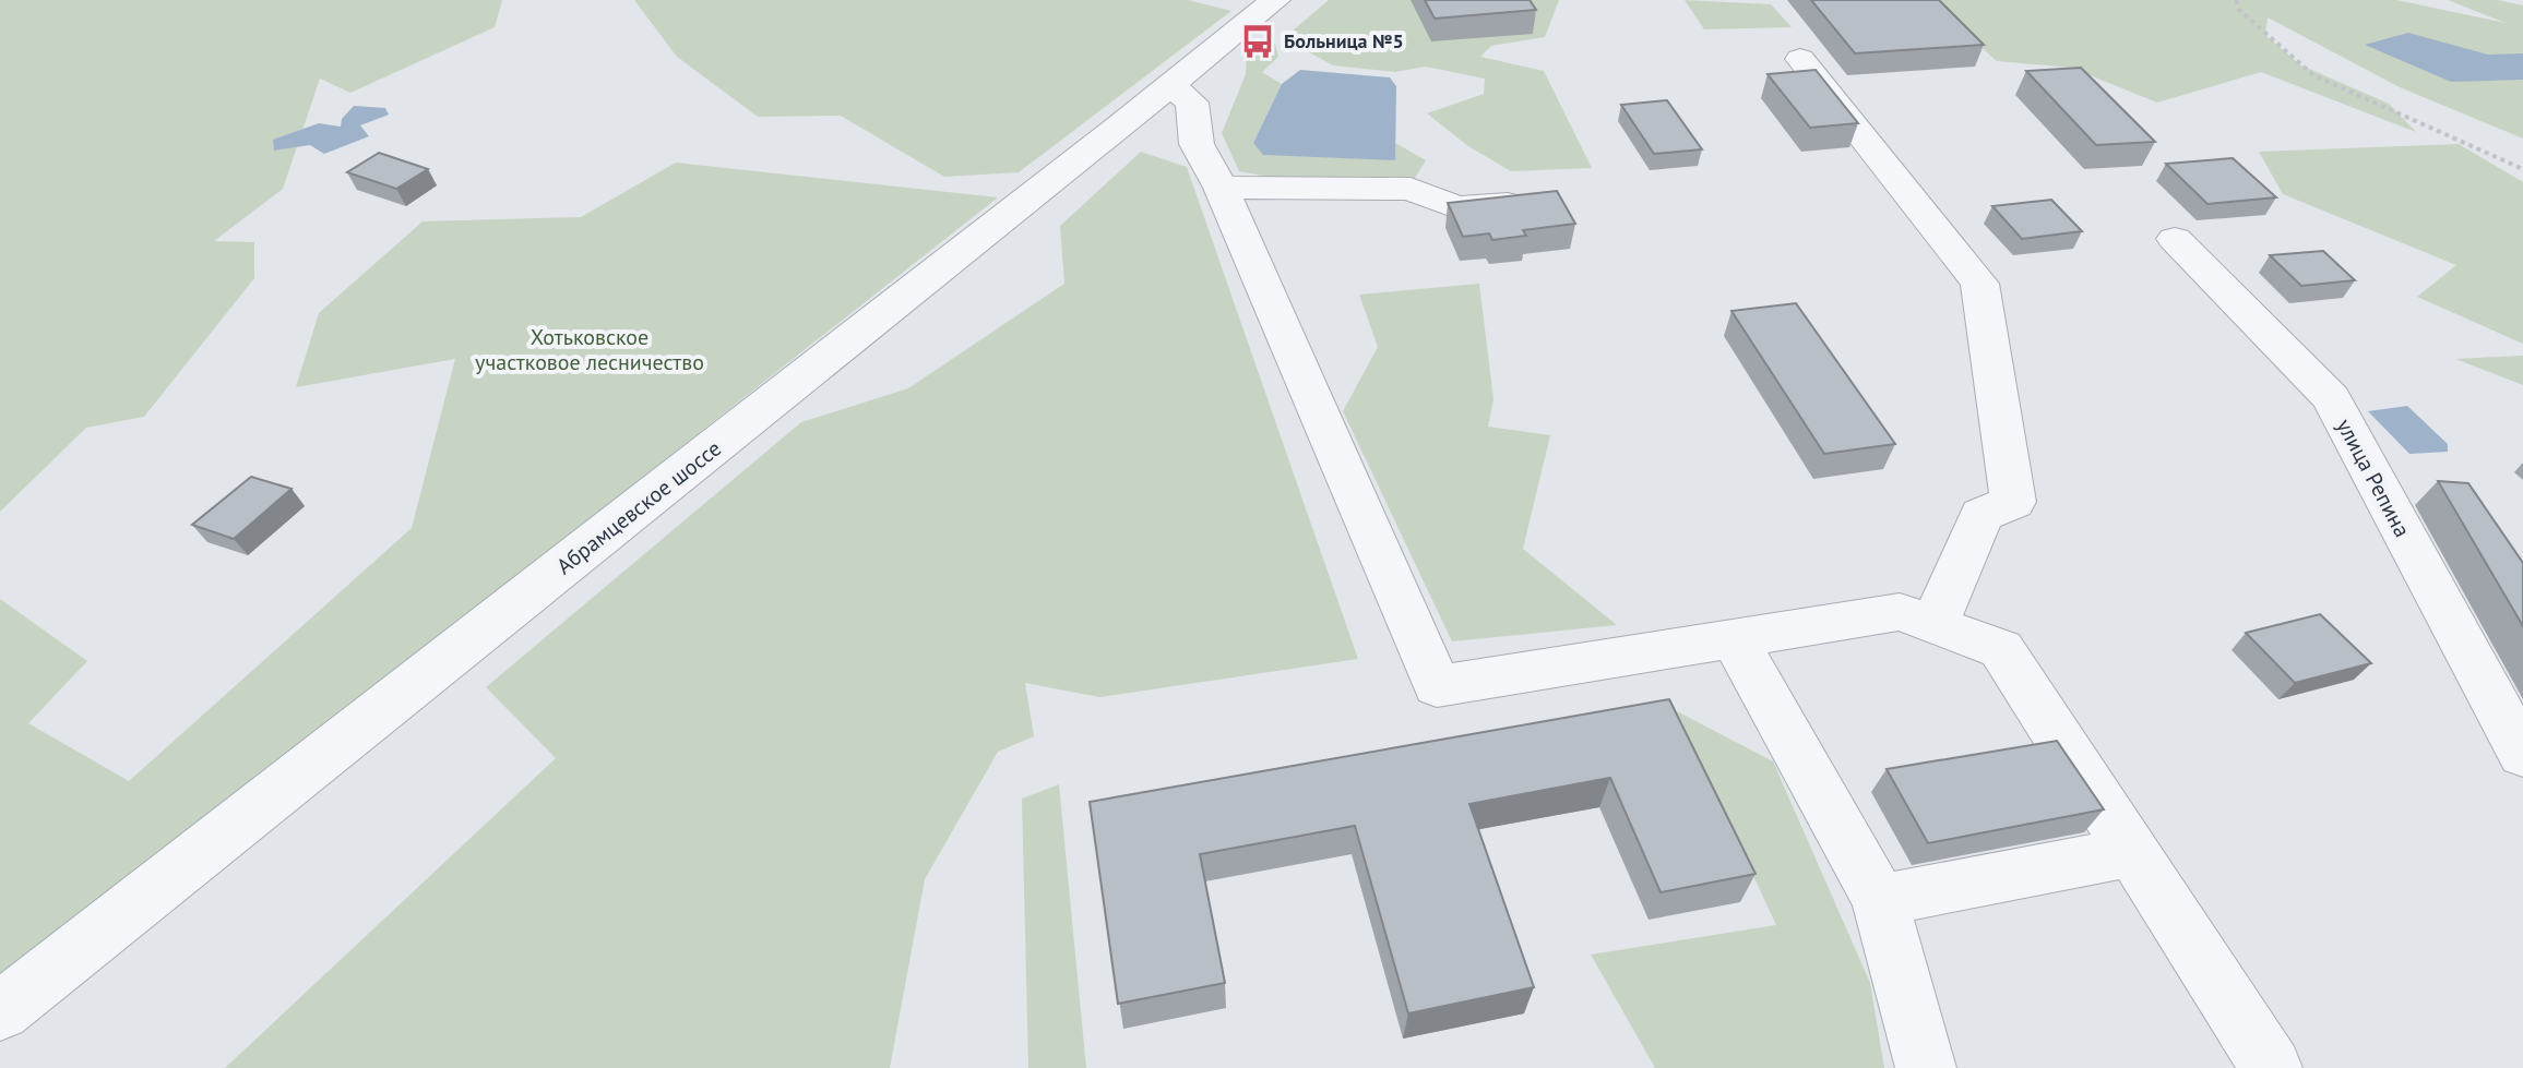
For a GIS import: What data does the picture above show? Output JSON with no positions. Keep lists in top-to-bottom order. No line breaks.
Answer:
{"streets":{"street":["улица Репина","Абрамцевское шоссе"]},"parks":["Хотьковское участковое лесничество"],"places":{"bus stop":["Больница №5"]}}
